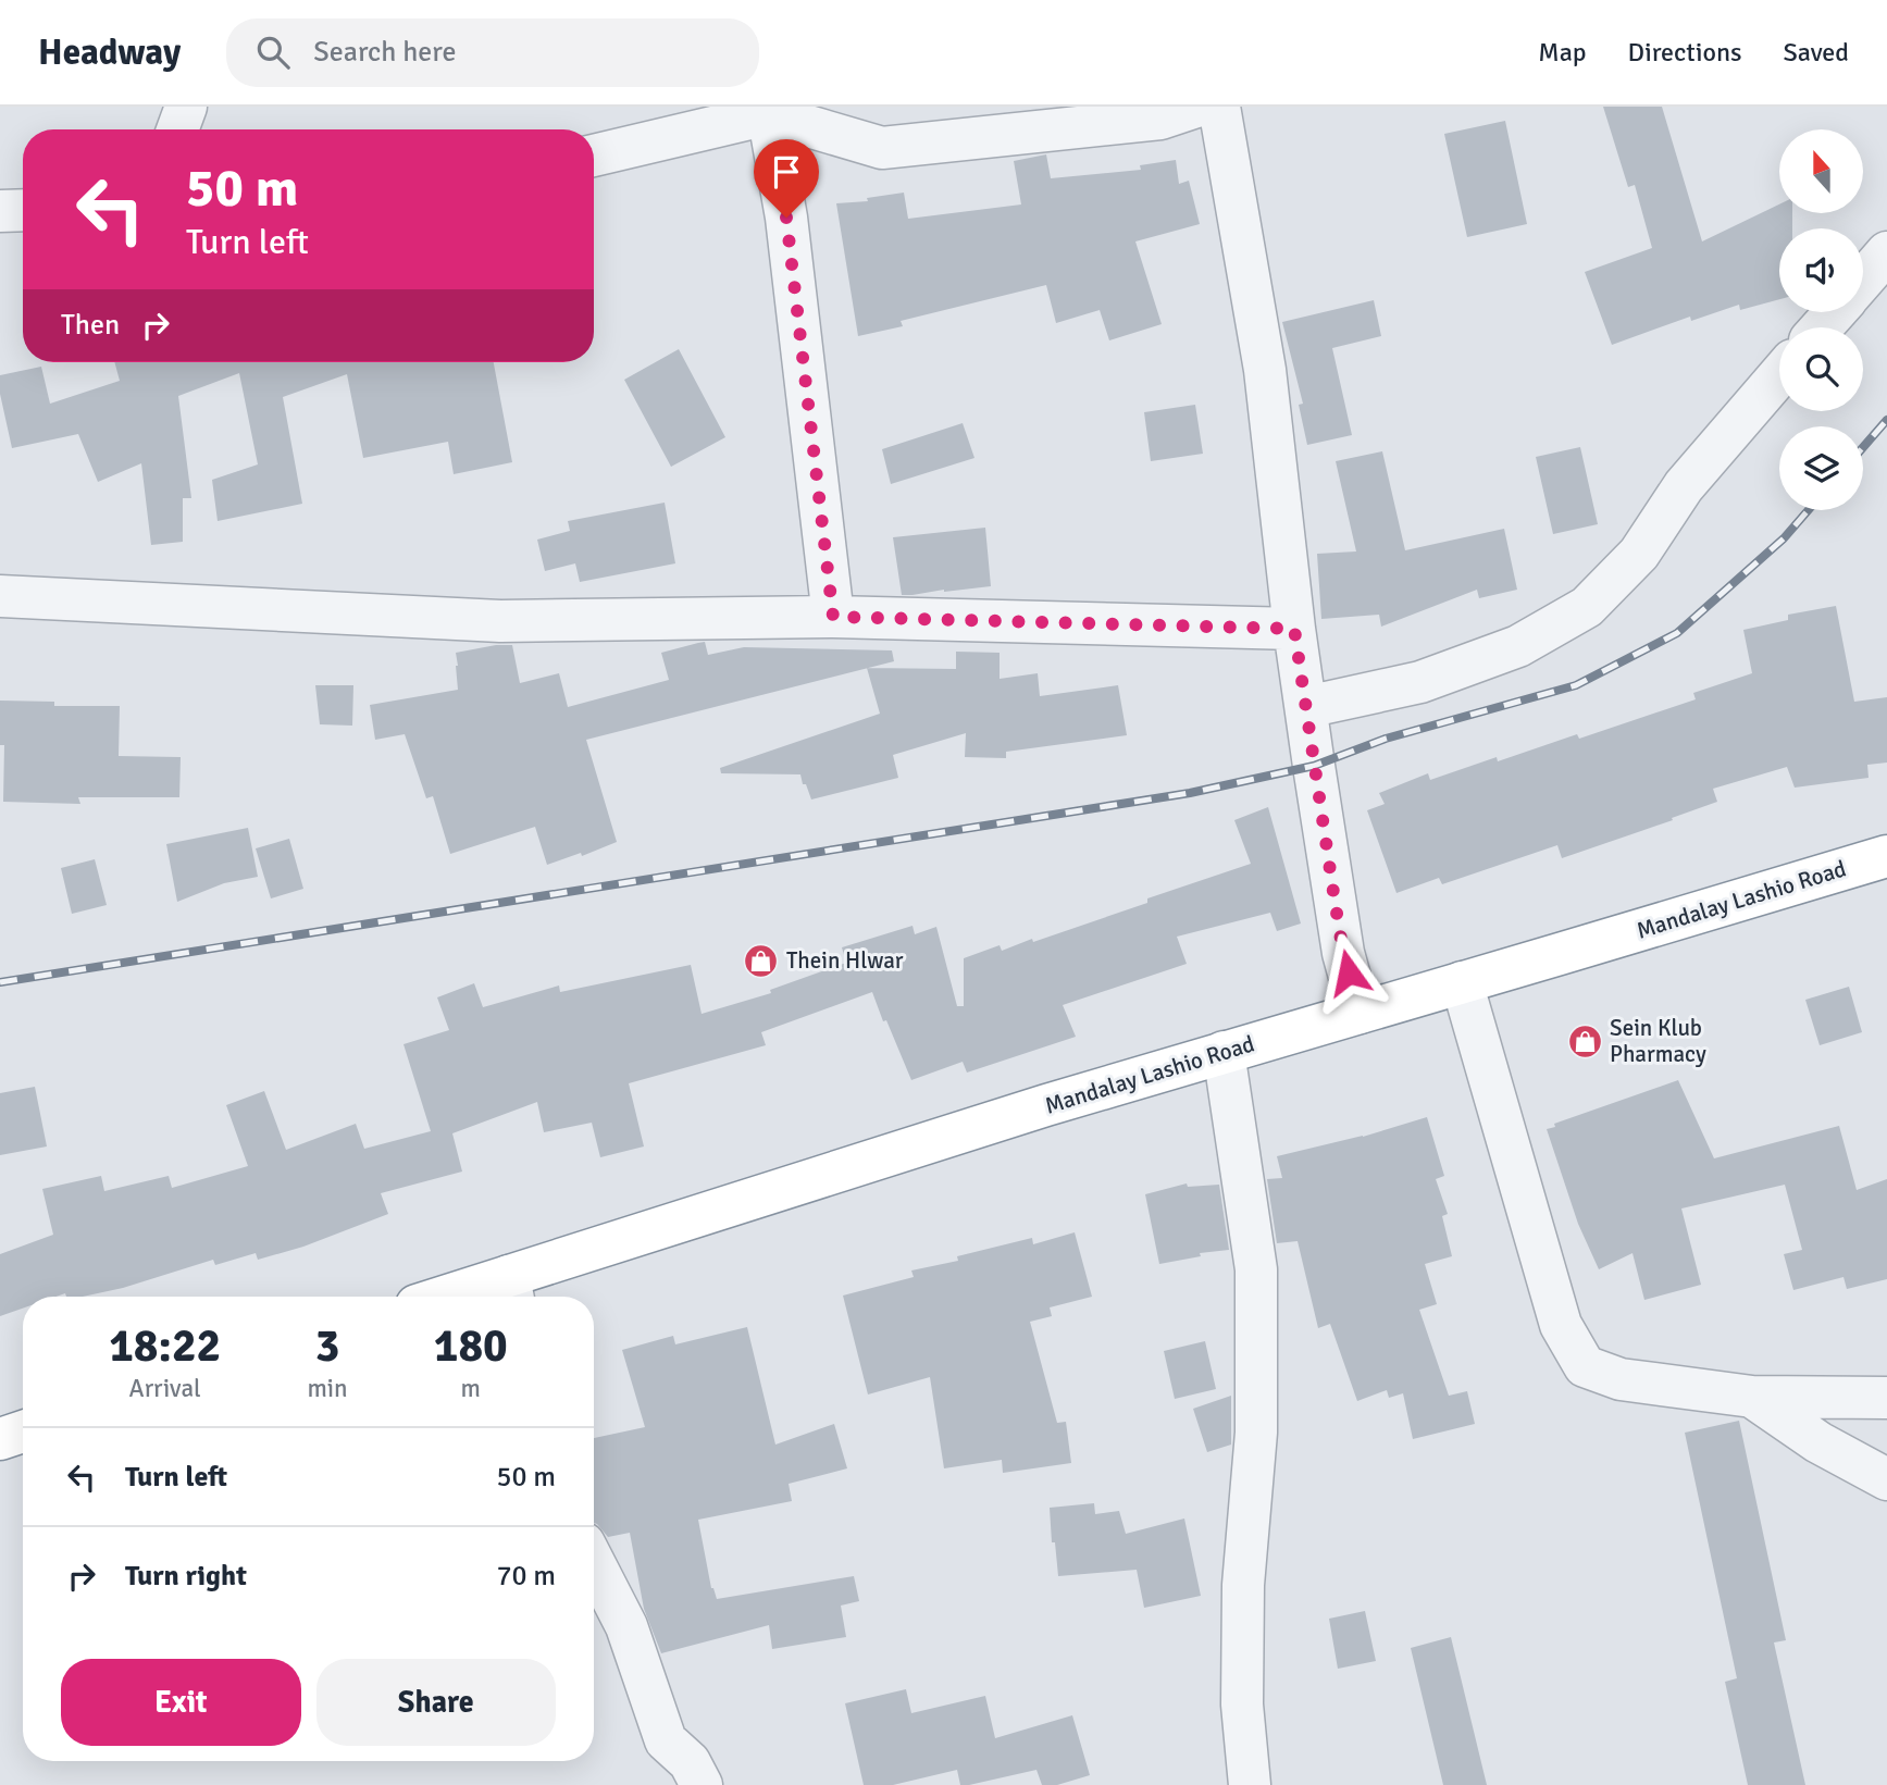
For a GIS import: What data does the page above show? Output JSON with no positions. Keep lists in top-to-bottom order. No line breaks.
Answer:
{"streets":{"highway":["Mandalay Lashio Road"]},"places":{"shop":["Thein Hlwar","Sein Klub Pharmacy"]},"north":"top","page":{"header":"Headway","search":"Search here","nav":["Map","Directions","Saved"],"turn":["50 m","Turn left"],"then":"Then","eta":["18:22","Arrival","3","min","180","m"],"list":[{"name":"Turn left","value":"50 m"},{"name":"Turn right","value":"70 m"}],"buttons":["Exit","Share"]}}
